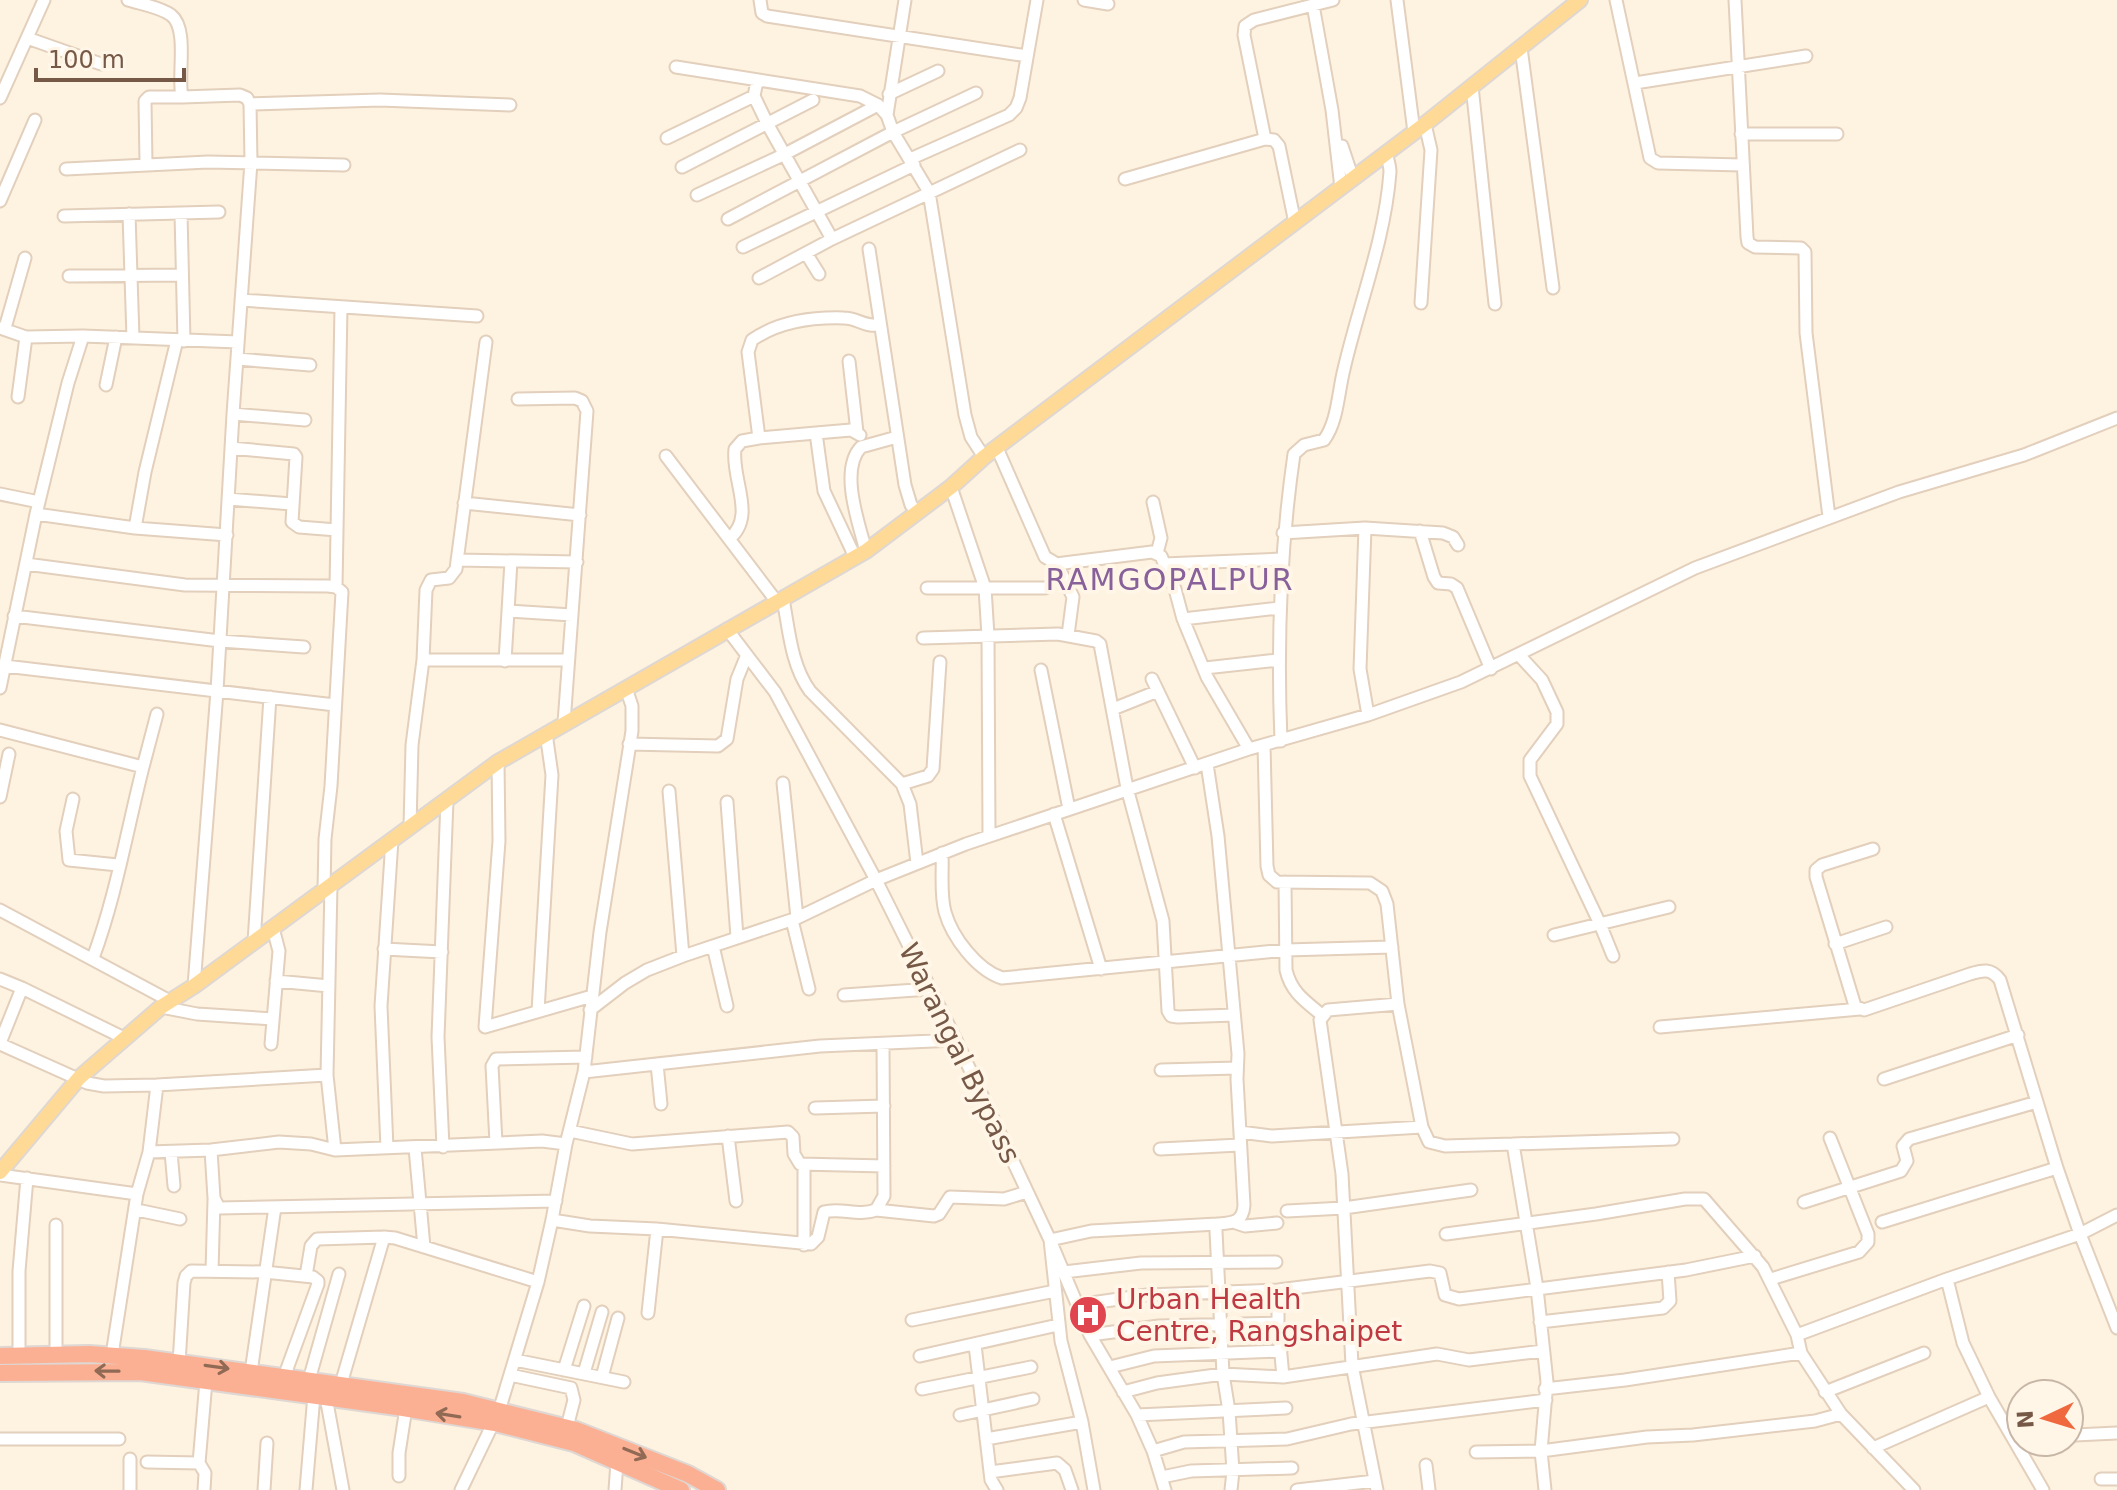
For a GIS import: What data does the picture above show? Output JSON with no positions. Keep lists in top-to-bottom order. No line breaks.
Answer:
{"streets":{"street":["Warangal Bypass"]},"districts":["RAMGOPALPUR"],"places":{"hospital":["Urban Health Centre, Rangshaipet"]},"scale_bar":"100 m","north":"left"}
